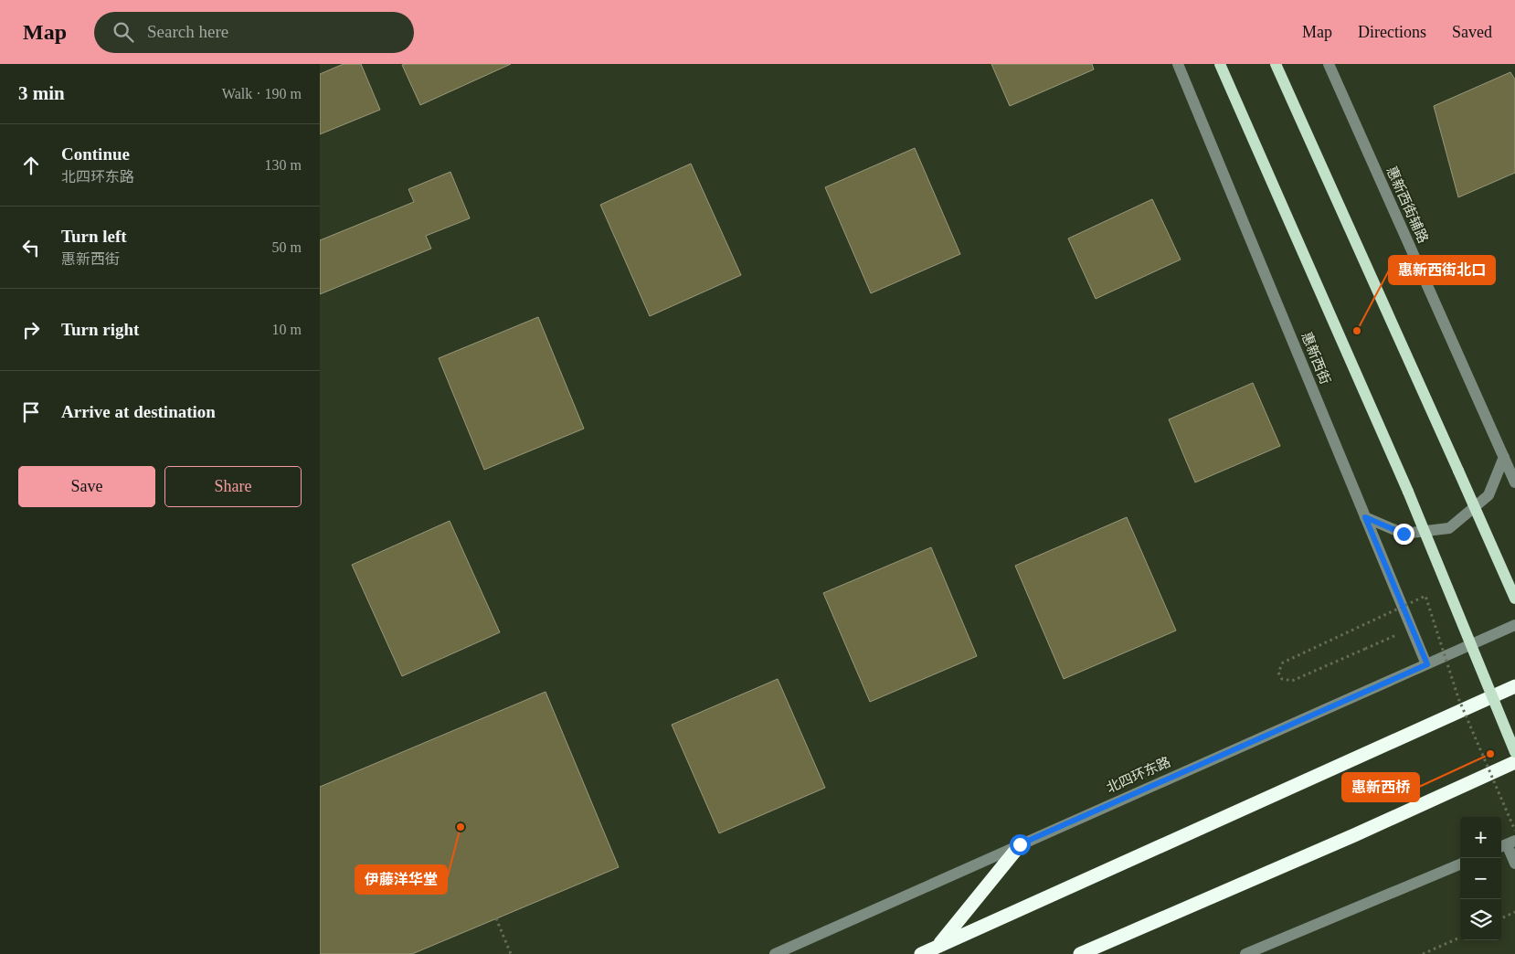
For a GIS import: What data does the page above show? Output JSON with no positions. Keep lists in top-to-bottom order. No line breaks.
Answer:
{"streets":{"street":["惠新西街辅路","惠新西街","北四环东路"]},"crossings":[["惠新西街","北四环东路"]],"places":["惠新西街北口","惠新西桥","伊藤洋华堂"],"page":{"header":"Map","search":"Search here","nav":["Map","Directions","Saved"],"heading":["3 min","Walk · 190 m"],"list":[["Continue","北四环东路","130 m"],["Turn left","惠新西街","50 m"],["Turn right","10 m"],"Arrive at destination"],"buttons":["Save","Share"],"map_buttons":["+","−"]}}
